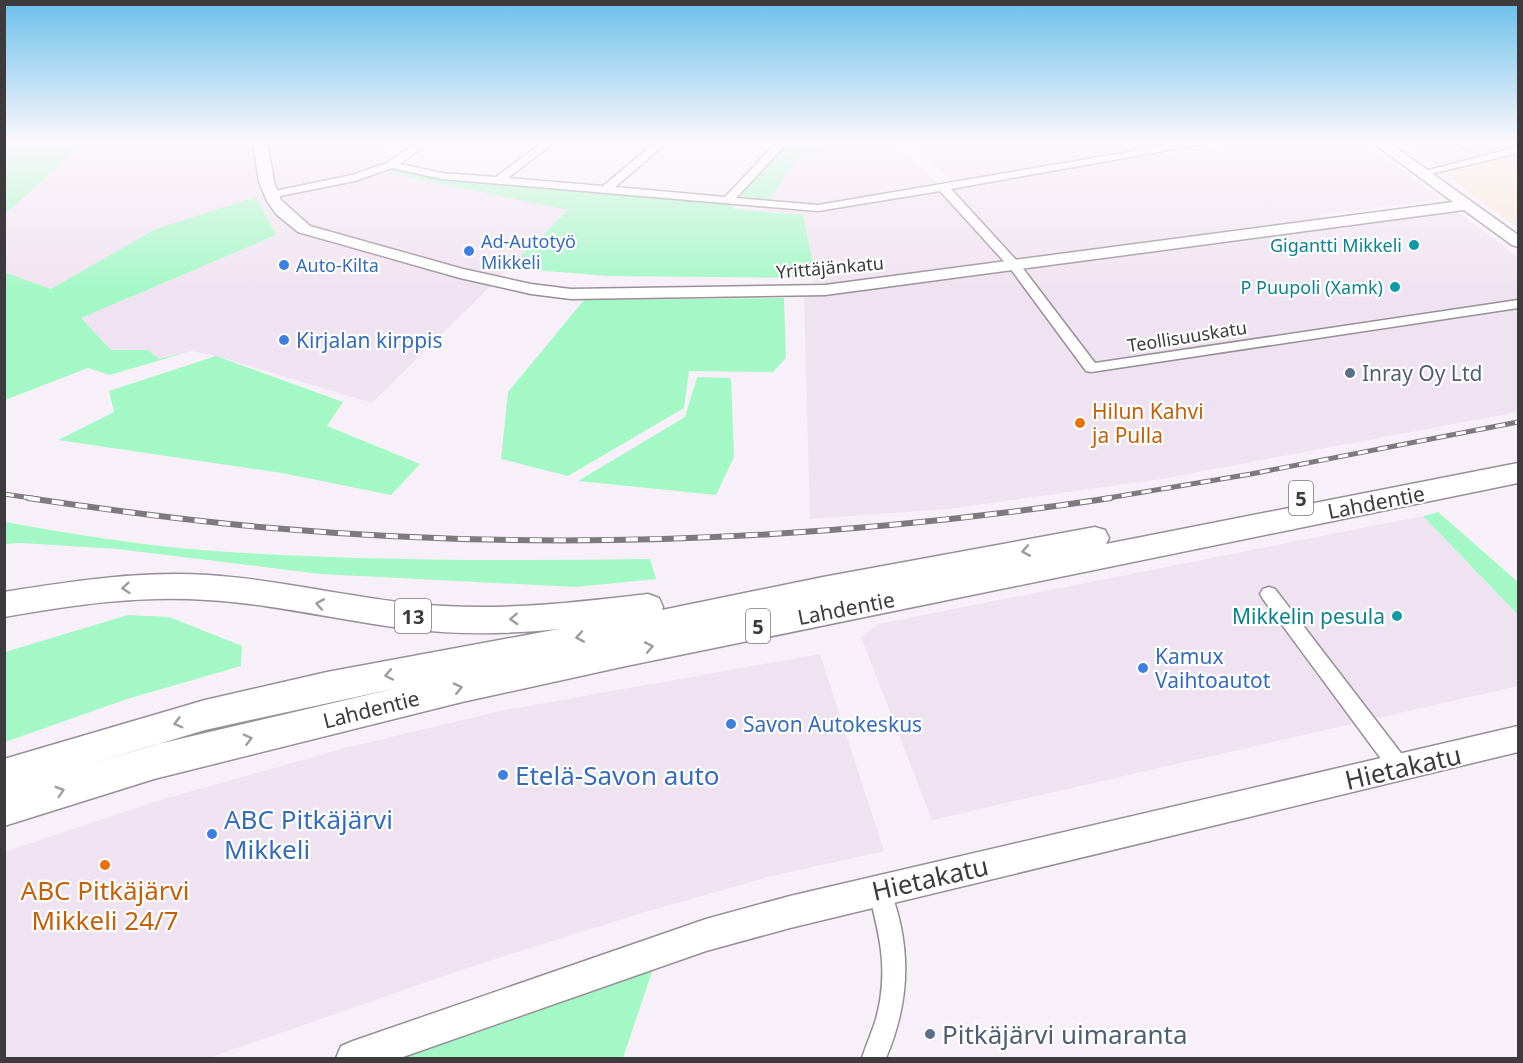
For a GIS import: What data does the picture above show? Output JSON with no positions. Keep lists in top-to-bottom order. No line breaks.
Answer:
{"streets":{"highway":["5","Lahdentie","13"],"street":["Yrittäjänkatu","Teollisuuskatu","Hietakatu"]},"crossings":[["Yrittäjänkatu","Teollisuuskatu"],["Lahdentie","13"]],"places":["Gigantti Mikkeli","Ad-Autotyö Mikkeli","Auto-Kilta","P Puupoli (Xamk)","Kirjalan kirppis","Inray Oy Ltd","Hilun Kahvi ja Pulla","Mikkelin pesula","Kamux Vaihtoautot","Savon Autokeskus","Etelä-Savon auto","ABC Pitkäjärvi Mikkeli","ABC Pitkäjärvi Mikkeli 24/7","Pitkäjärvi uimaranta"]}
